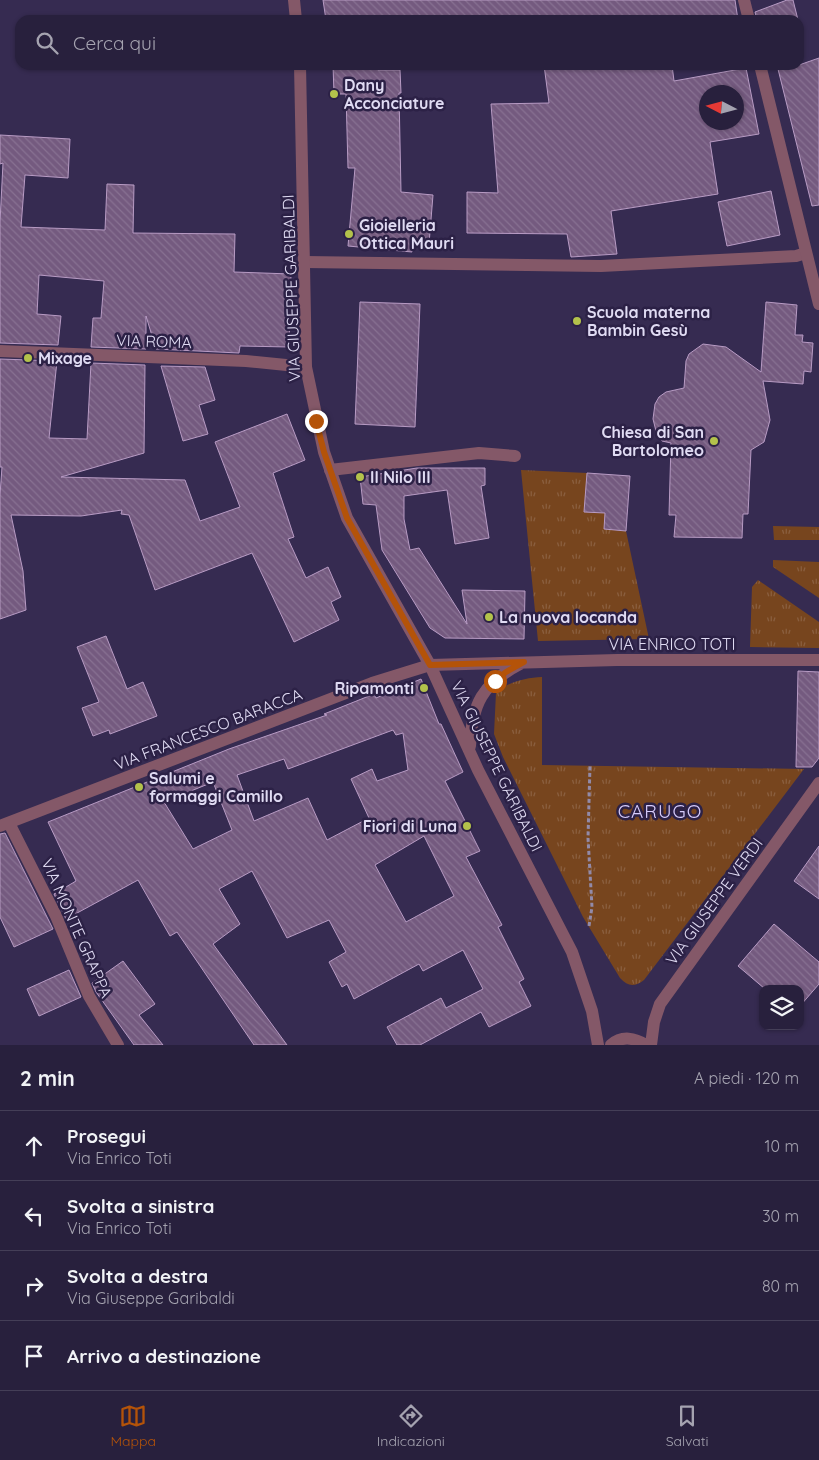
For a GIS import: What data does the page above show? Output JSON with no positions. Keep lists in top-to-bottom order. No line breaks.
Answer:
{"streets":{"street":["VIA GIUSEPPE GARIBALDI","VIA ROMA","VIA ENRICO TOTI","VIA FRANCESCO BARACCA","VIA GIUSEPPE VERDI","VIA MONTE GRAPPA"]},"crossings":[["VIA GIUSEPPE GARIBALDI","VIA ROMA"],["VIA GIUSEPPE GARIBALDI","VIA ENRICO TOTI"],["VIA GIUSEPPE GARIBALDI","VIA FRANCESCO BARACCA"],["VIA ENRICO TOTI","VIA FRANCESCO BARACCA"],["VIA FRANCESCO BARACCA","VIA MONTE GRAPPA"]],"districts":["CARUGO"],"places":["Dany Acconciature","Gioielleria Ottica Mauri","Scuola materna Bambin Gesù","Mixage","Chiesa di San Bartolomeo","Il Nilo III","La nuova locanda","Ripamonti","Salumi e formaggi Camillo","Fiori di Luna"],"north":"left","page":{"search":"Cerca qui","heading":["2 min","A piedi · 120 m"],"list":[["Prosegui","Via Enrico Toti","10 m"],["Svolta a sinistra","Via Enrico Toti","30 m"],["Svolta a destra","Via Giuseppe Garibaldi","80 m"],"Arrivo a destinazione"],"nav":["Mappa","Indicazioni","Salvati"]}}
